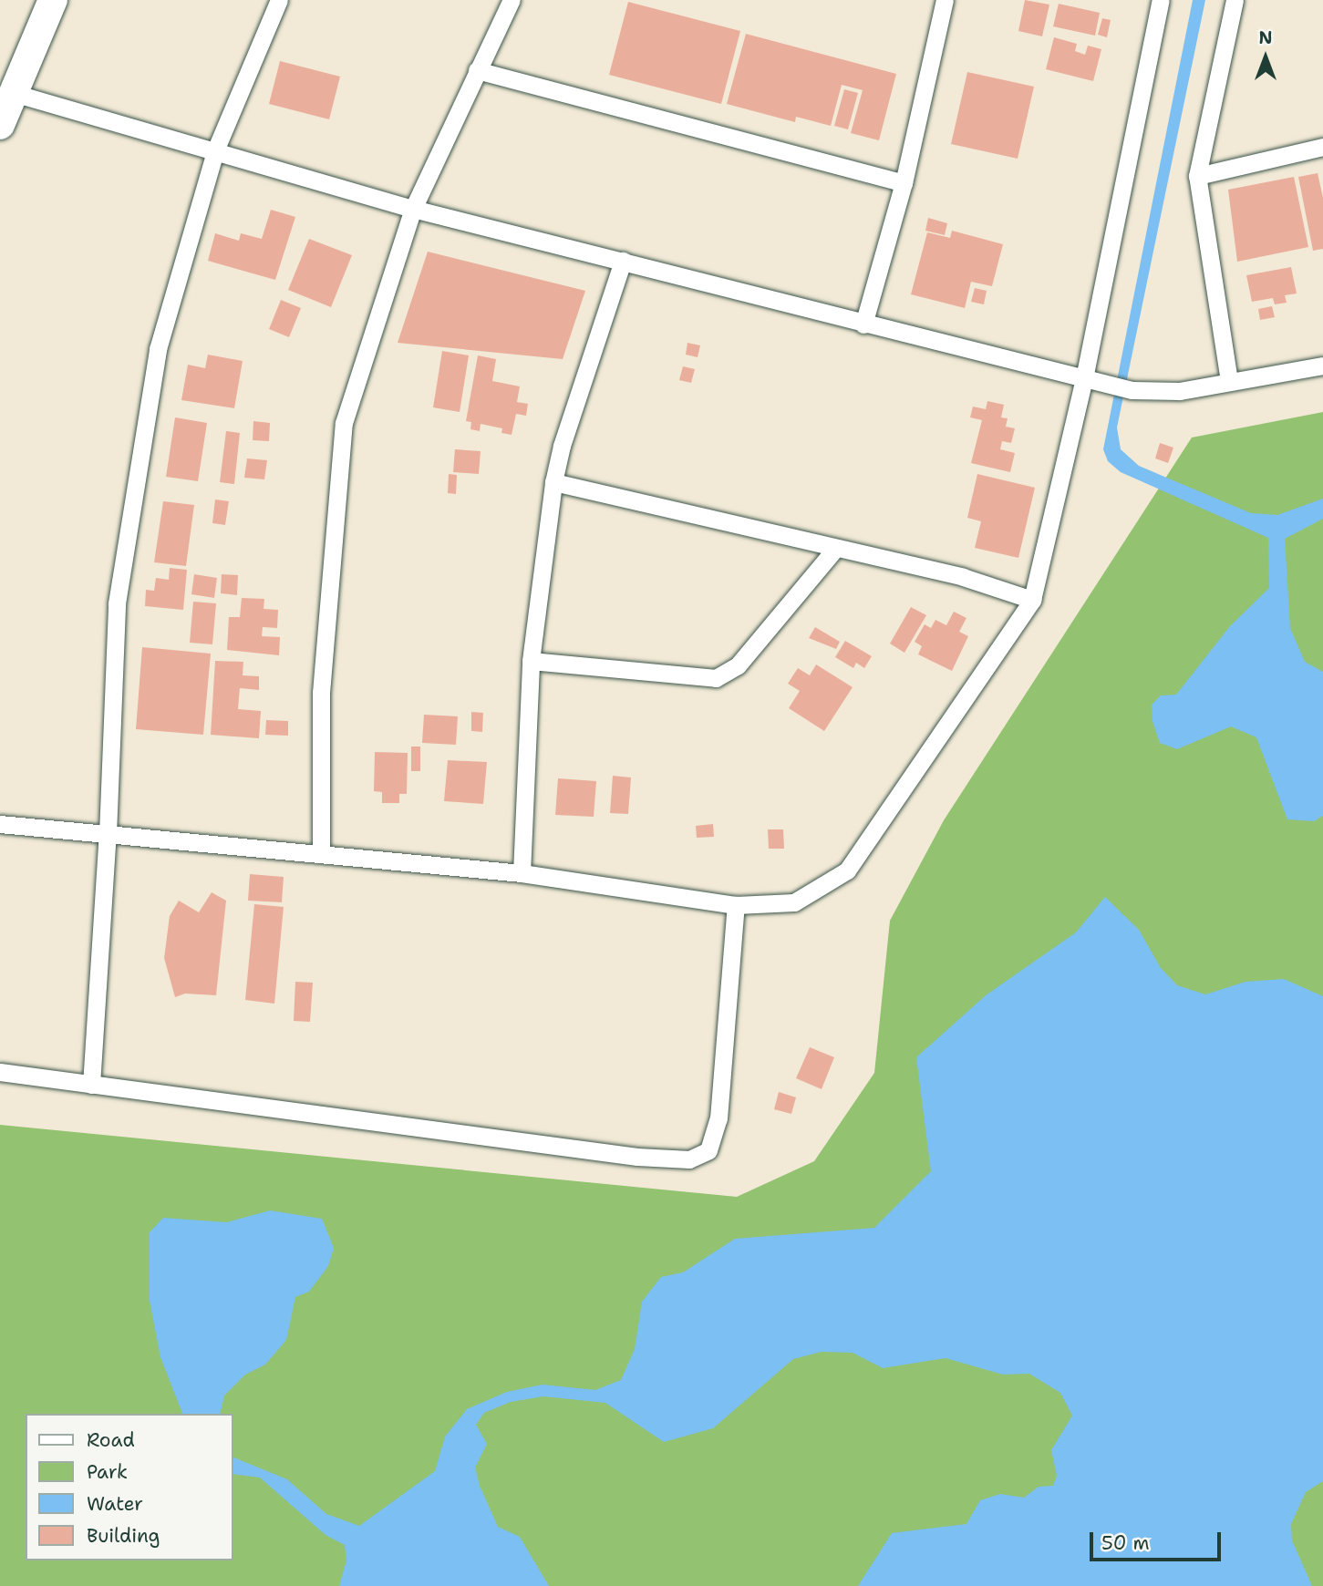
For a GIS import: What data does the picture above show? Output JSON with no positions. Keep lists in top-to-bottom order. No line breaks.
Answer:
{"legend":["Road","Park","Water","Building"],"scale_bar":"50 m","north":"top"}
